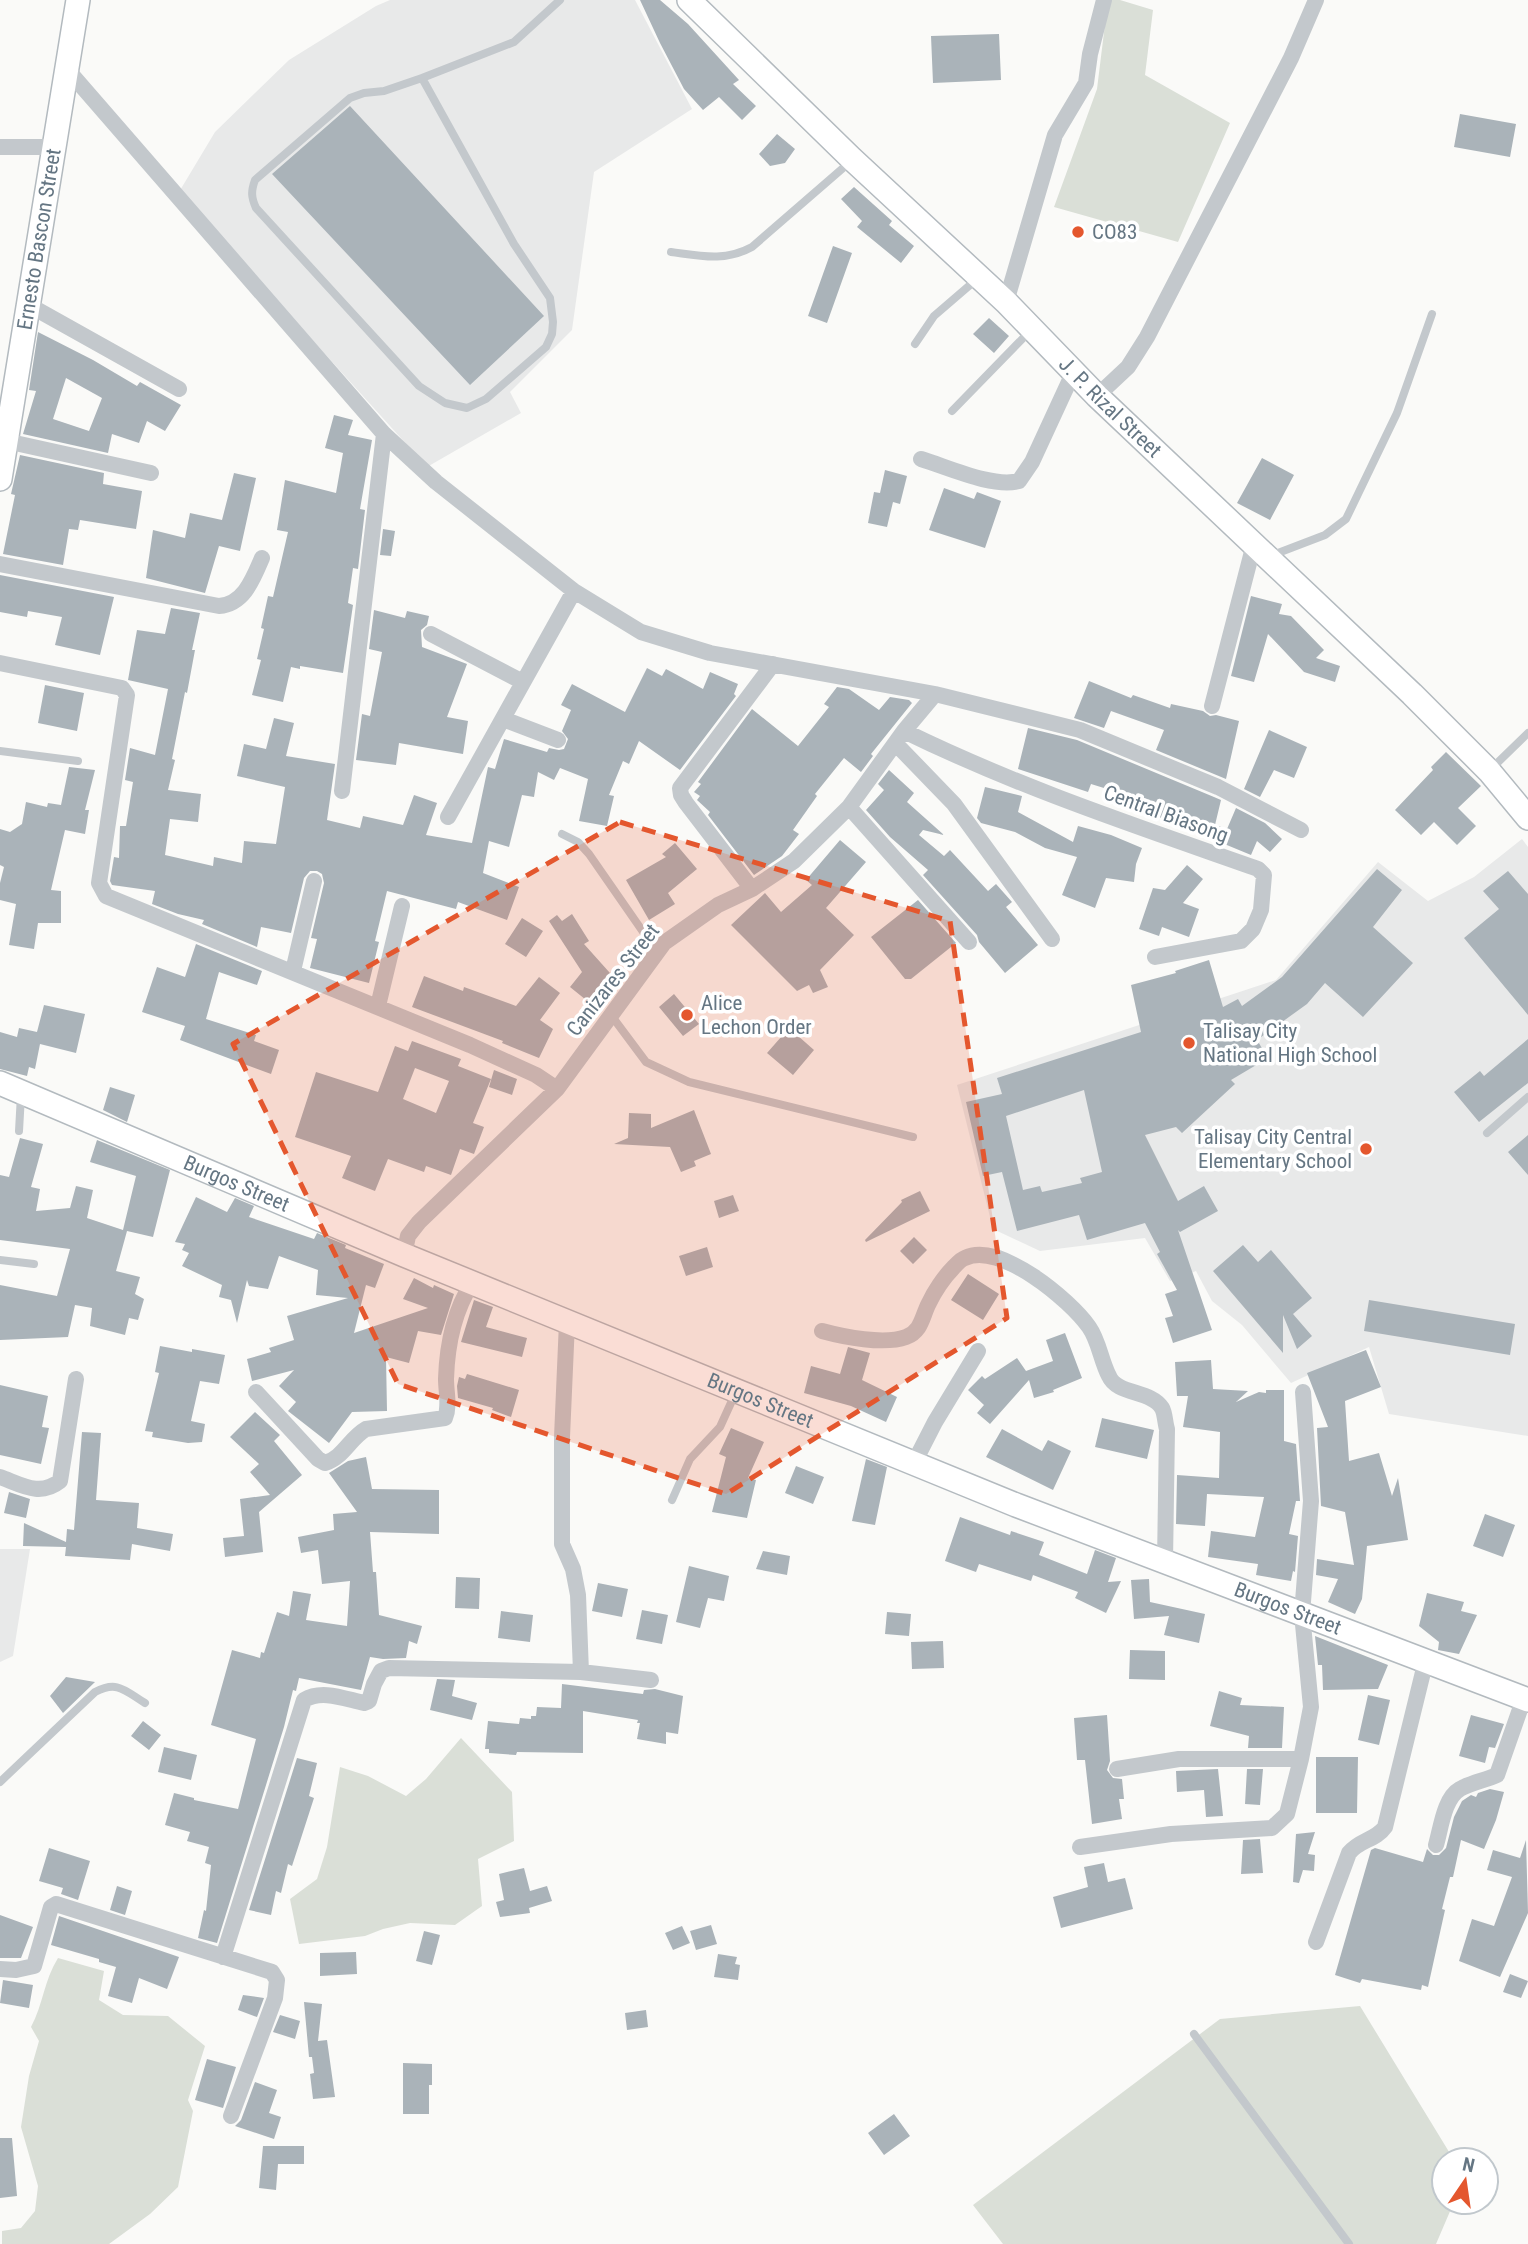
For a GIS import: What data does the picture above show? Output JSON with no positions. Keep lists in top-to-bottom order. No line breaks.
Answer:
{"streets":{"street":["Ernesto Bascon Street","J. P. Rizal Street","Central Biasong","Canizares Street","Burgos Street"]},"crossings":[["Central Biasong","Canizares Street"],["Canizares Street","Burgos Street"]],"places":["CO83","Alice Lechon Order","Talisay City National High School","Talisay City Central Elementary School"],"north":"top"}
